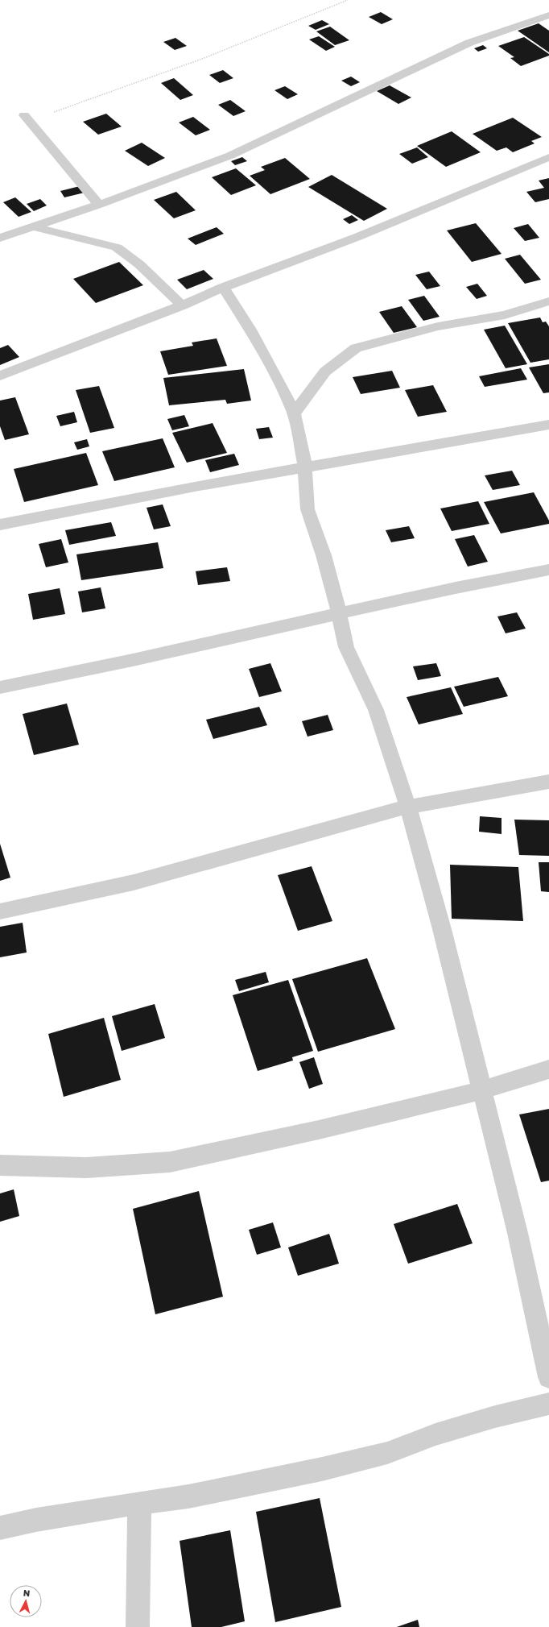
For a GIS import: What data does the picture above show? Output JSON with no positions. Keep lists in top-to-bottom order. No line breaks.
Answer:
{"north":"top"}
